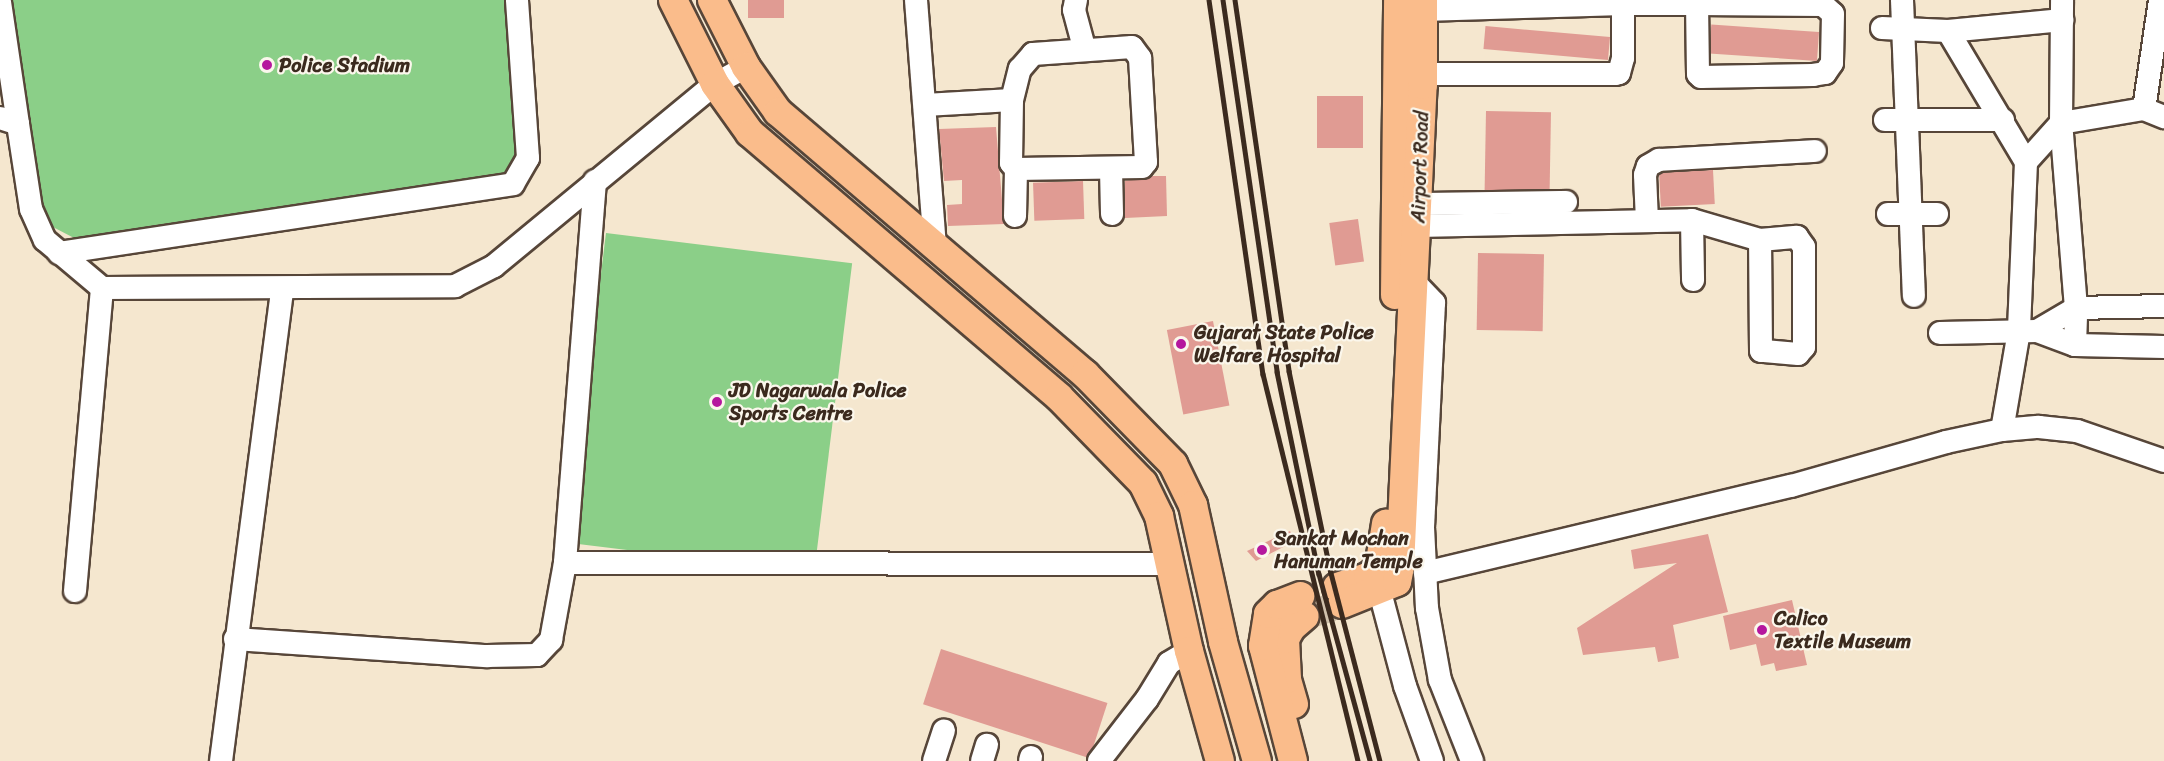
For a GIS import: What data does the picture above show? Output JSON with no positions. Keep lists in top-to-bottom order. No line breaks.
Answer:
{"streets":{"main road":["Airport Road"]},"places":["Police Stadium","Gujarat State Police Welfare Hospital","JD Nagarwala Police Sports Centre","Sankat Mochan Hanuman Temple","Calico Textile Museum"]}
